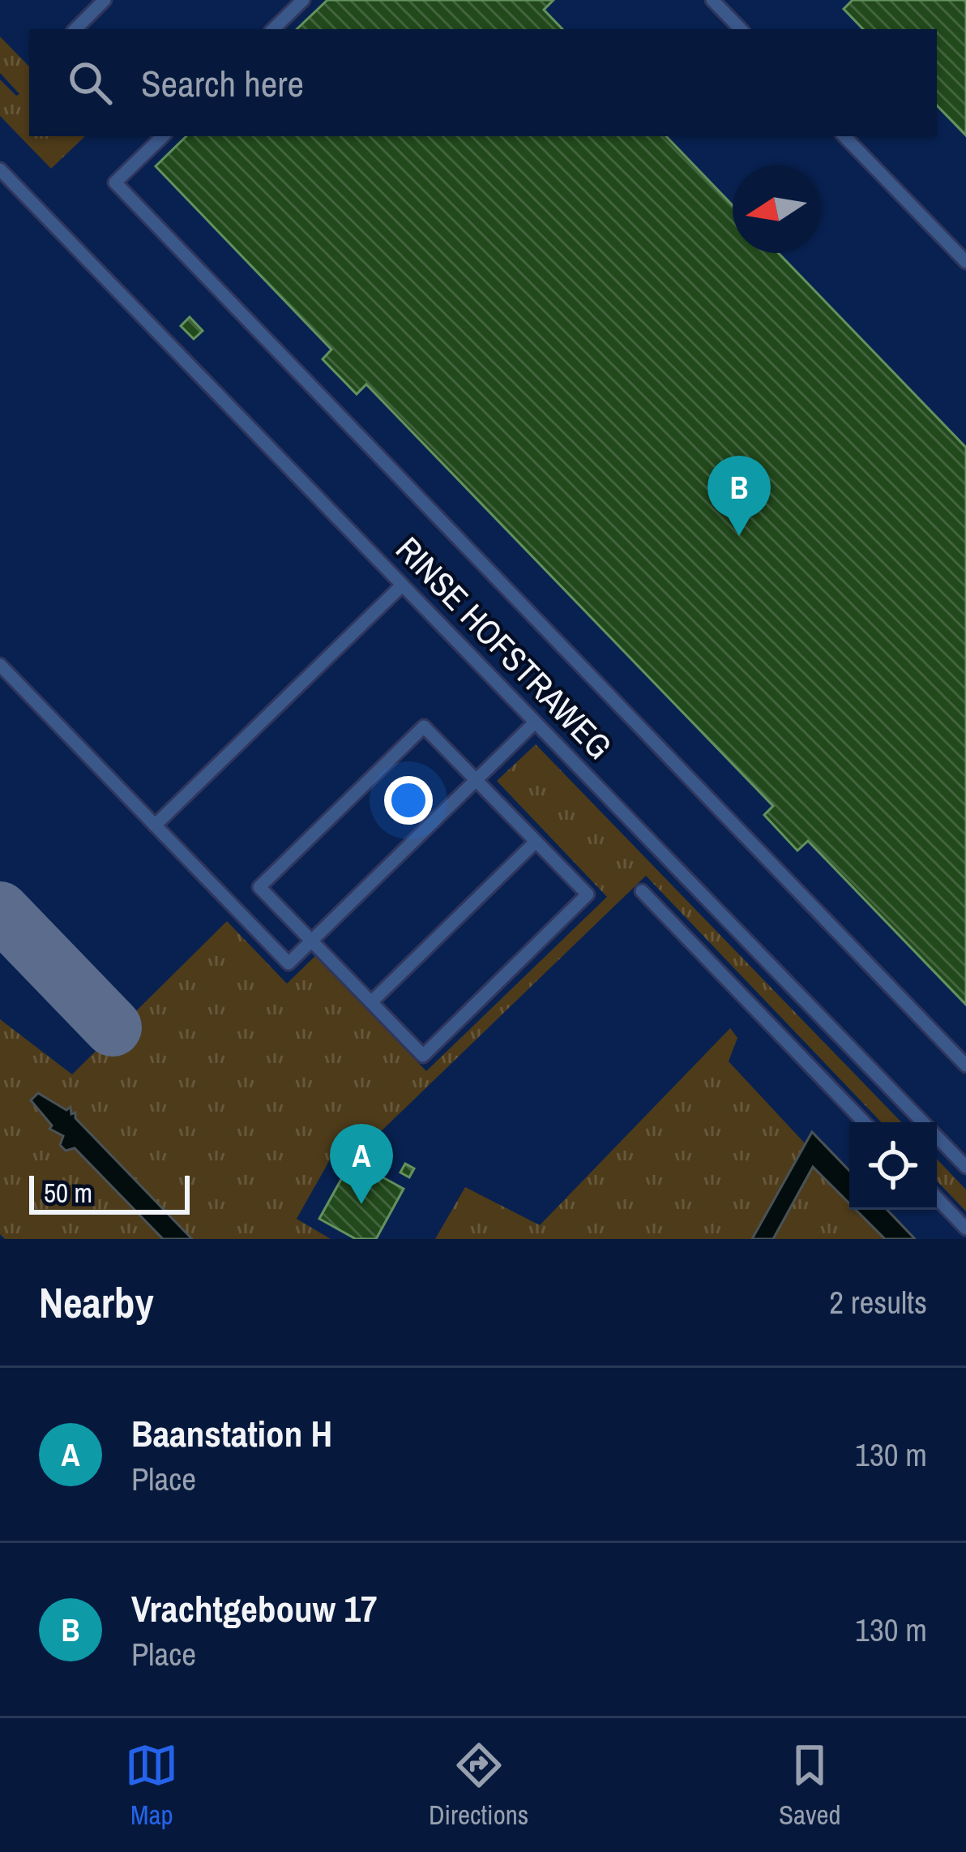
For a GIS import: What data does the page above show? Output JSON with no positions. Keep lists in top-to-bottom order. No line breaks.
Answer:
{"streets":{"lane":["RINSE HOFSTRAWEG"]},"scale_bar":"50 m","north":"left","page":{"search":"Search here","pins":["B","A"],"scale":"50 m","heading":["Nearby","2 results"],"list":[{"mark":"A","name":"Baanstation H","note":"Place","value":"130 m"},{"mark":"B","name":"Vrachtgebouw 17","note":"Place","value":"130 m"}],"nav":["Map","Directions","Saved"]}}
